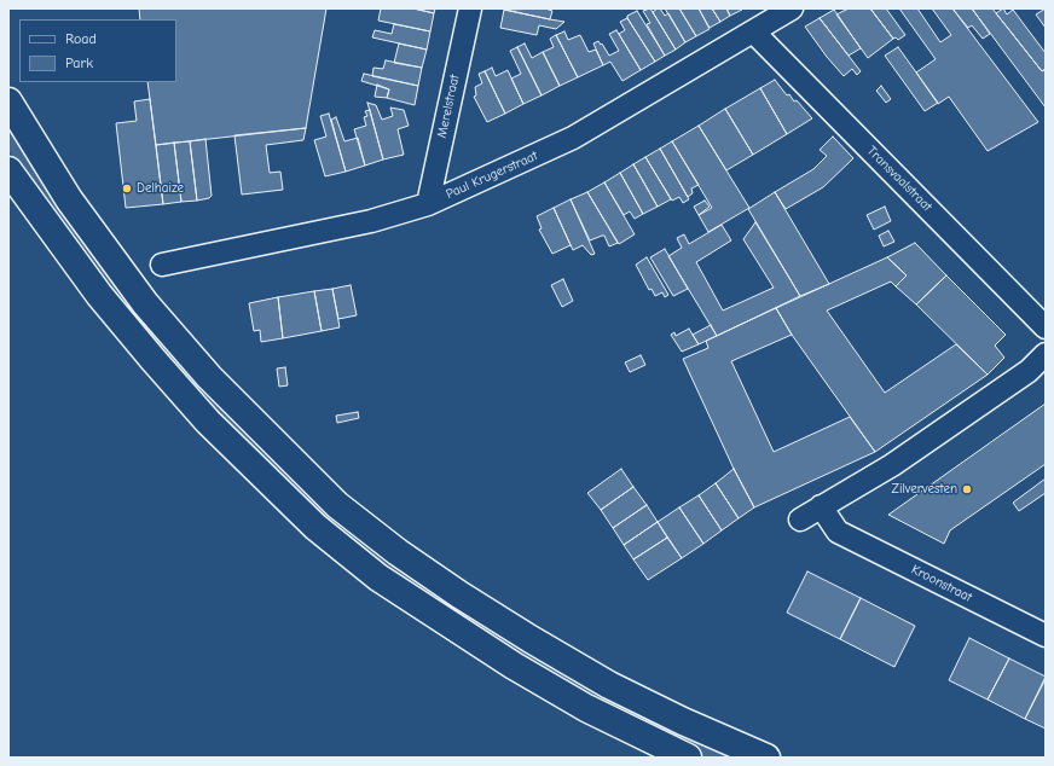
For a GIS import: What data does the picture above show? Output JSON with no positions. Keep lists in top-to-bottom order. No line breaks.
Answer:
{"streets":{"street":["Merelstraat","Paul Krugerstraat","Transvaalstraat","Kroonstraat"]},"crossings":[["Merelstraat","Paul Krugerstraat"],["Paul Krugerstraat","Transvaalstraat"]],"places":["Delhaize","Zilvervesten"],"legend":["Road","Park"]}
